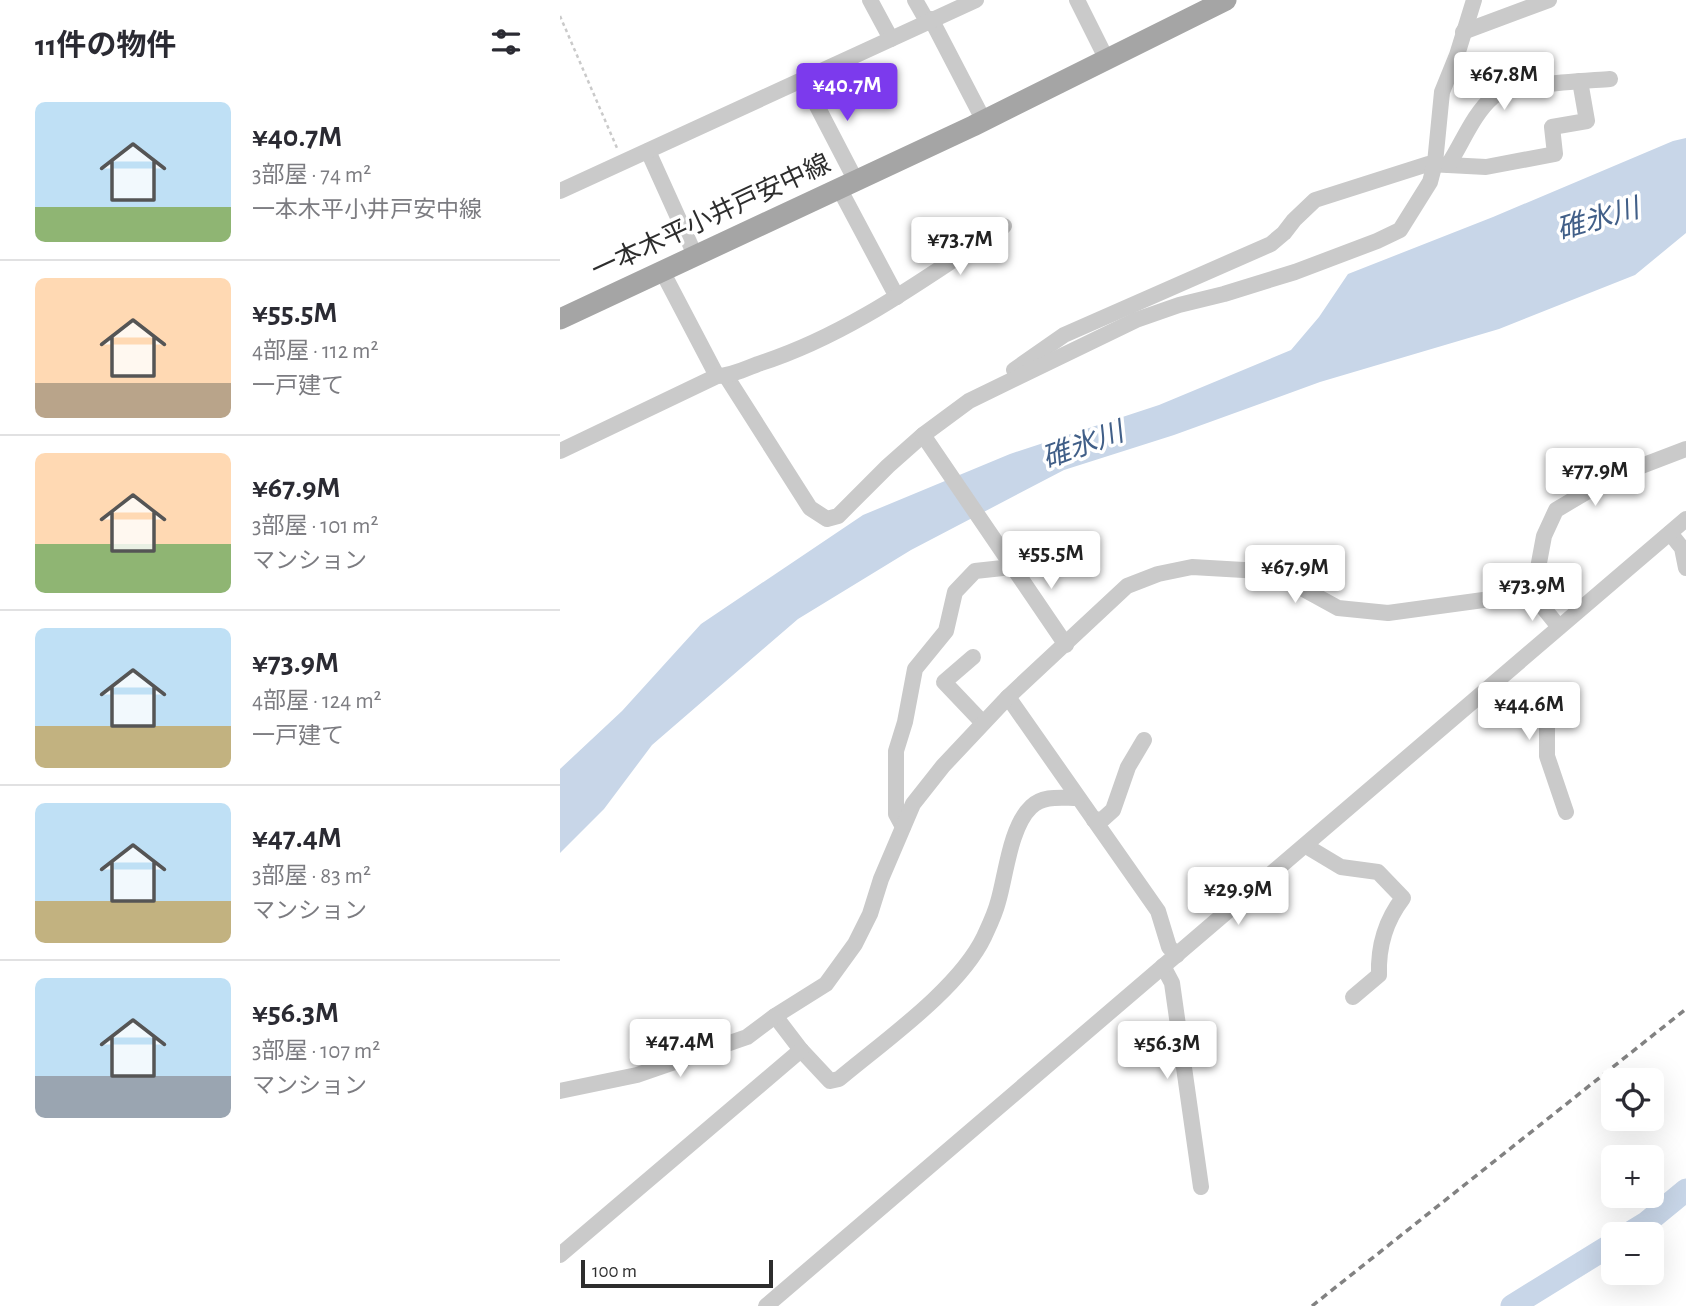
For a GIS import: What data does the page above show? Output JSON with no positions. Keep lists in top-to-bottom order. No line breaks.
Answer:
{"streets":{"main road":["一本木平小井戸安中線"]},"water":["碓氷川"],"scale_bar":"100 m","page":{"heading":"11件の物件","price":["¥67.8M","¥40.7M","¥73.7M","¥77.9M","¥55.5M","¥67.9M","¥73.9M","¥44.6M","¥29.9M","¥47.4M","¥56.3M"],"list":[{"name":"¥40.7M","note":"3部屋 · 74 m² · 一本木平小井戸安中線"},{"name":"¥55.5M","note":"4部屋 · 112 m² · 一戸建て"},{"name":"¥67.9M","note":"3部屋 · 101 m² · マンション"},{"name":"¥73.9M","note":"4部屋 · 124 m² · 一戸建て"},{"name":"¥47.4M","note":"3部屋 · 83 m² · マンション"},{"name":"¥56.3M","note":"3部屋 · 107 m² · マンション"}],"map_buttons":["+","−"],"scale":"100 m"}}
